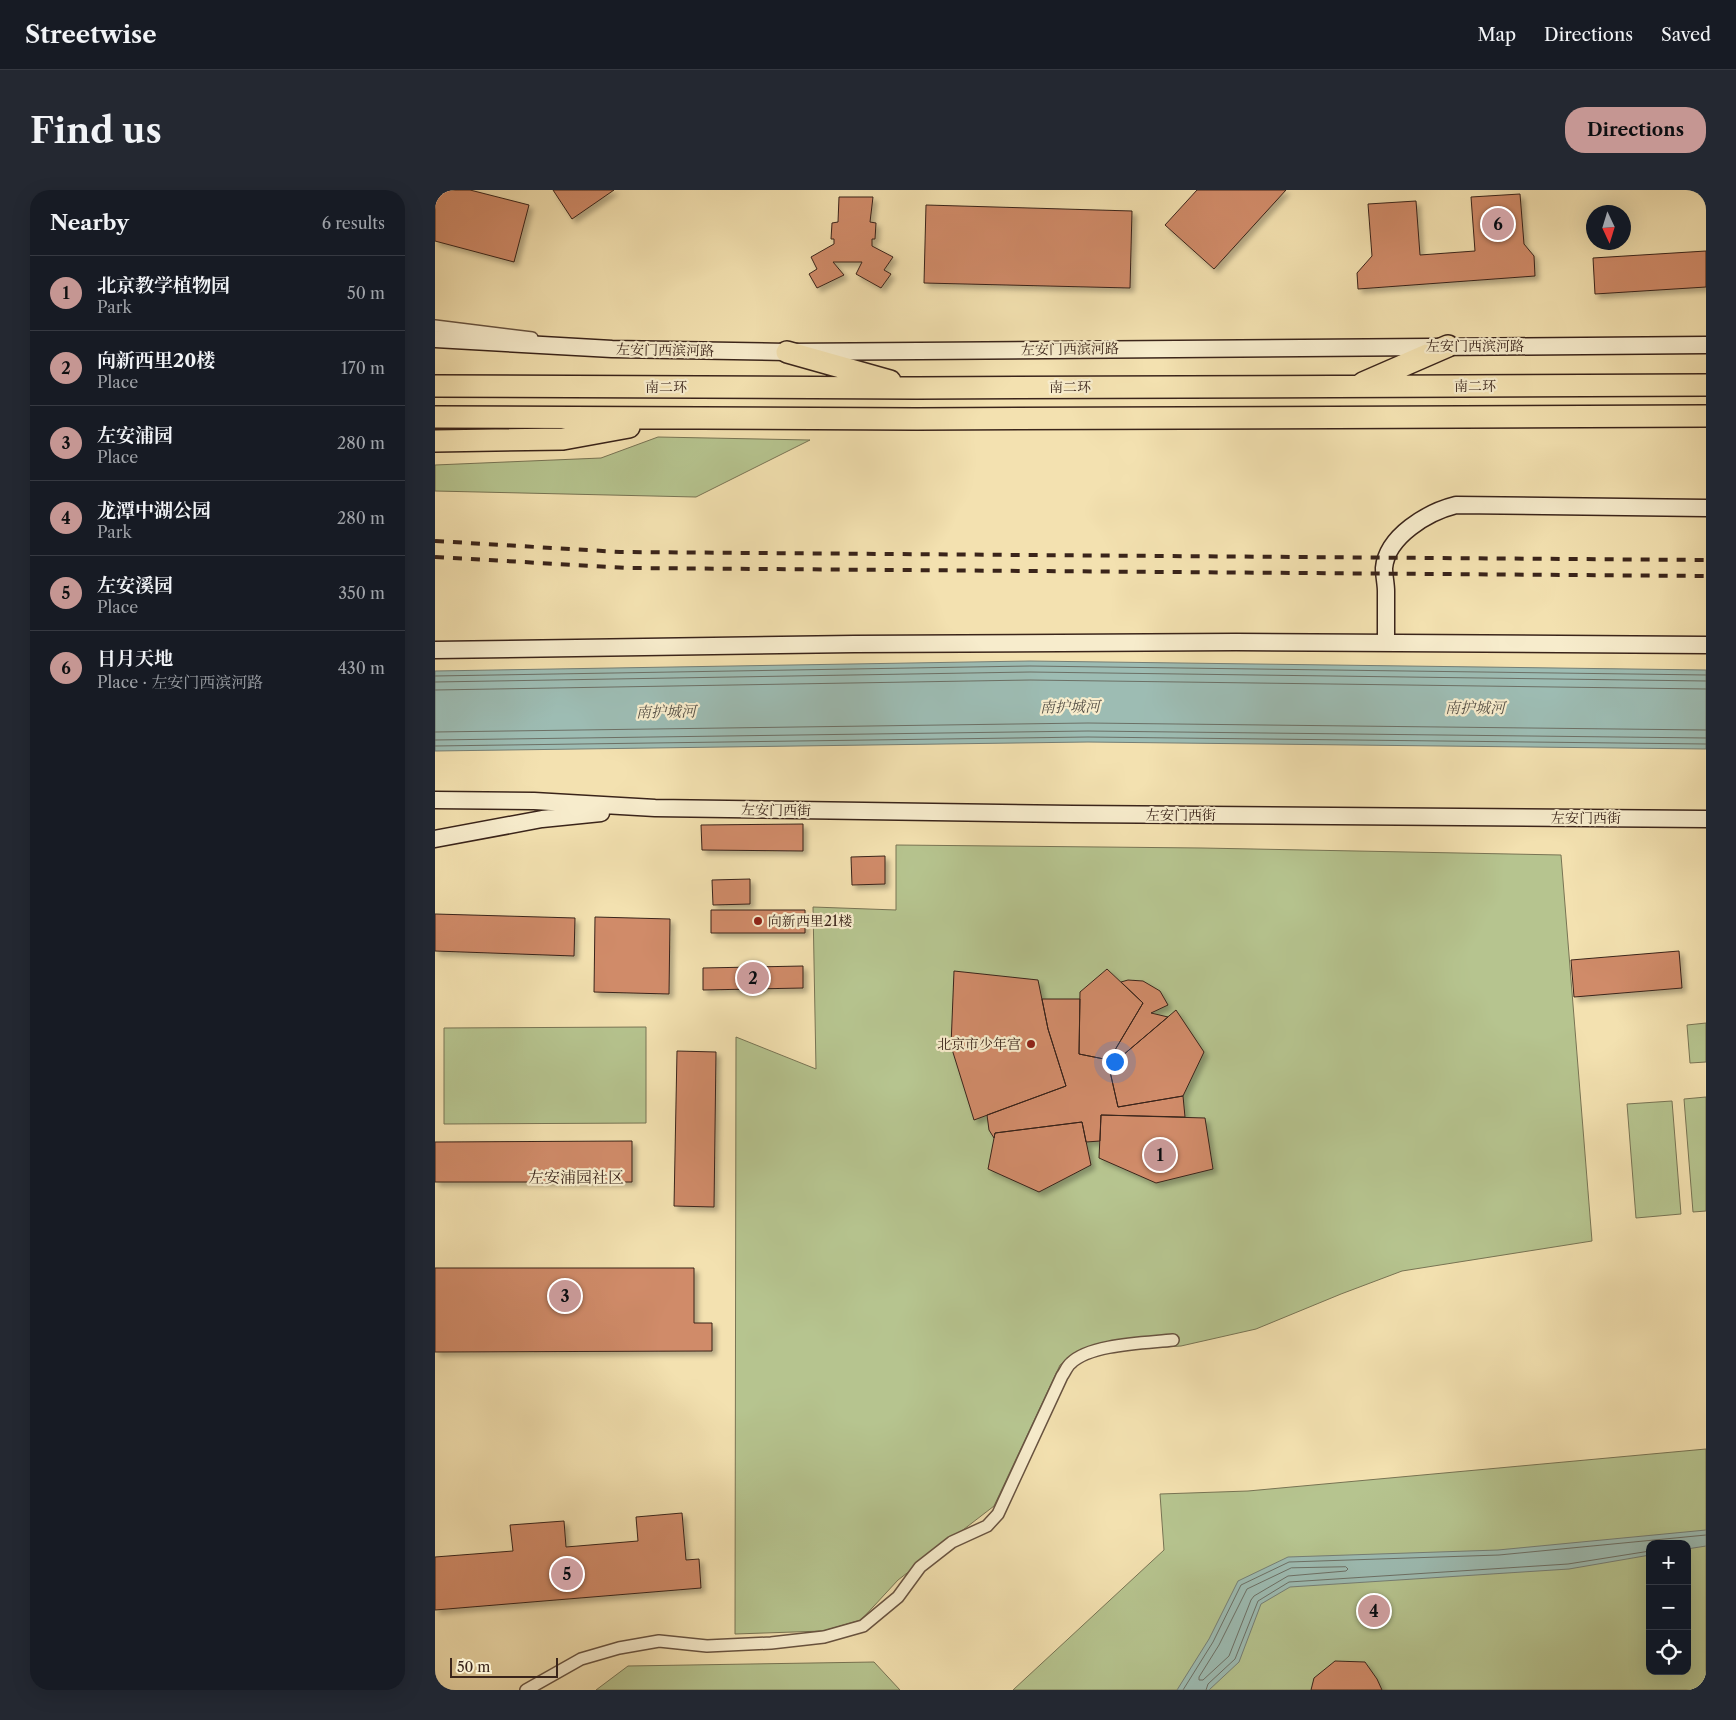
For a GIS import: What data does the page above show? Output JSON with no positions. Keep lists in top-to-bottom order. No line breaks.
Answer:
{"streets":{"highway":["南二环"],"street":["左安门西滨河路","左安门西街"]},"districts":["左安浦园社区"],"water":["南护城河"],"places":["向新西里21楼","北京市少年宫"],"scale_bar":"50 m","north":"bottom","page":{"header":"Streetwise","nav":["Map","Directions","Saved"],"buttons":"Directions","title":"Find us","heading":["Nearby","6 results"],"pins":["6","2","1","3","5","4"],"list":[{"mark":"1","name":"北京教学植物园","note":"Park","value":"50 m"},{"mark":"2","name":"向新西里20楼","note":"Place","value":"170 m"},{"mark":"3","name":"左安浦园","note":"Place","value":"280 m"},{"mark":"4","name":"龙潭中湖公园","note":"Park","value":"280 m"},{"mark":"5","name":"左安溪园","note":"Place","value":"350 m"},{"mark":"6","name":"日月天地","note":"Place · 左安门西滨河路","value":"430 m"}],"map_buttons":["+","−"],"scale":"50 m"}}
